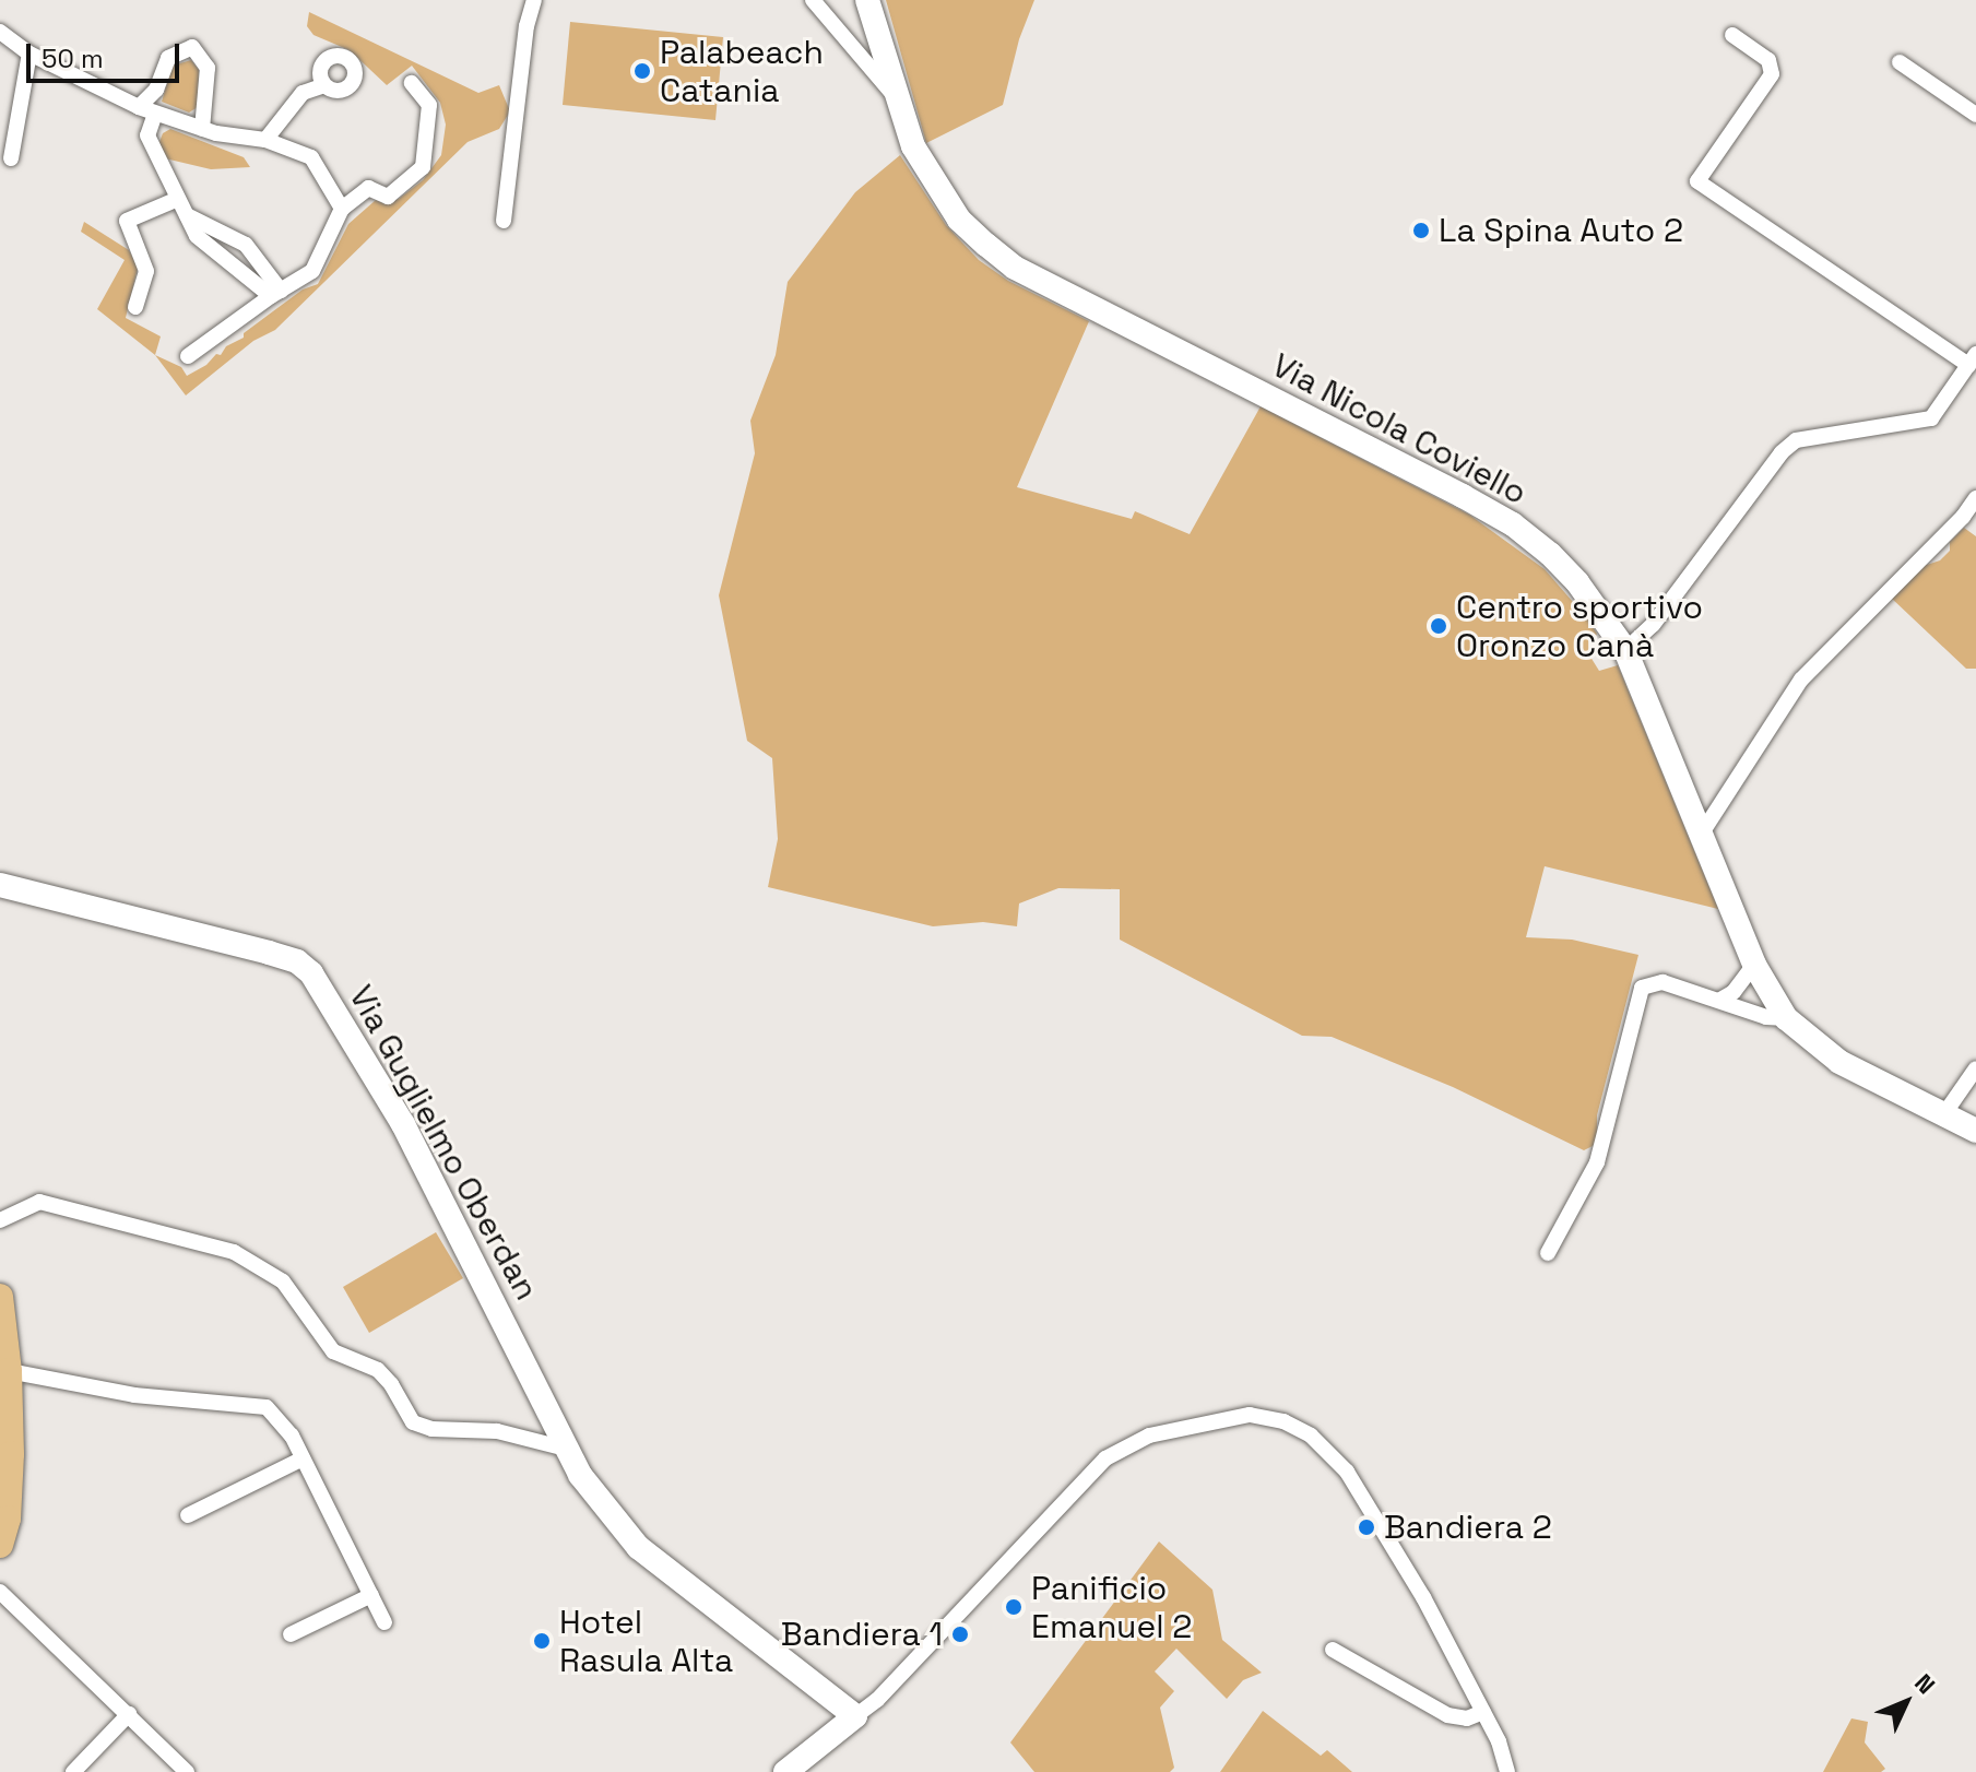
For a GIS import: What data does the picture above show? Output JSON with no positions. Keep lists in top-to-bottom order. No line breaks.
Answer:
{"streets":{"main road":["Via Nicola Coviello","Via Guglielmo Oberdan"]},"places":["Palabeach Catania","La Spina Auto 2","Centro sportivo Oronzo Canà","Bandiera 2","Panificio Emanuel 2","Bandiera 1","Hotel Rasula Alta"],"scale_bar":"50 m","north":"top right"}
